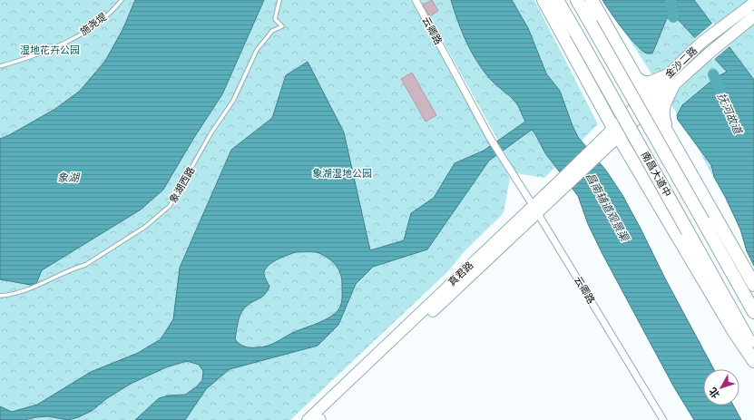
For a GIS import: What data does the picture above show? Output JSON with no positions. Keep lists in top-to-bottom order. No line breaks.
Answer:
{"streets":{"highway":["南昌大道中"],"main road":["金沙二路","真君路"],"street":["云卿路"],"lane":["施尧堤","象湖西路"]},"crossings":[["云卿路","真君路"],["金沙二路","真君路"]],"water":["抚河故道","象湖","昌南辅道观景渠"],"parks":["湿地花卉公园","象湖湿地公园"],"north":"bottom left"}
